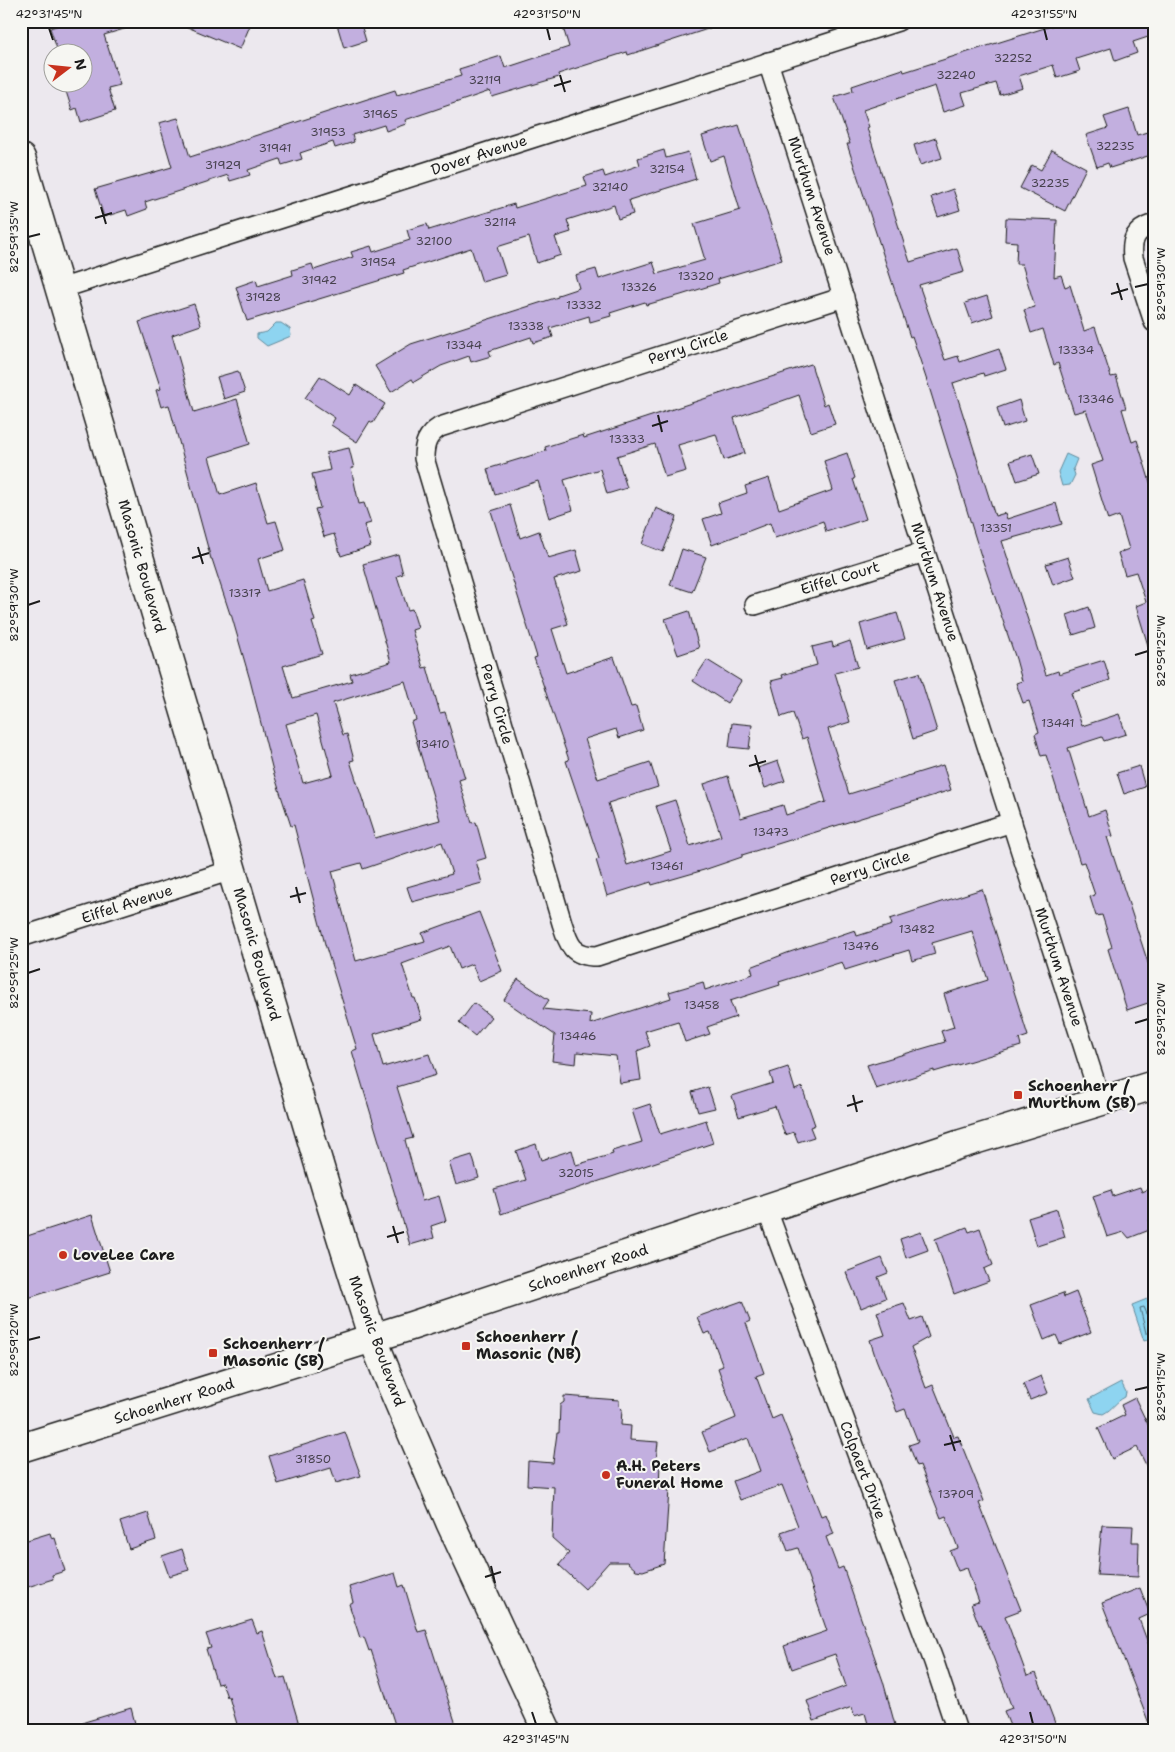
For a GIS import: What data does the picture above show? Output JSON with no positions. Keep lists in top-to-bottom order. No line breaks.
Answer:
{"streets":{"street":["Dover Avenue","Murthum Avenue","Perry Circle","Masonic Boulevard","Eiffel Court","Eiffel Avenue","Schoenherr Road","Colpaert Drive"]},"crossings":[["Dover Avenue","Murthum Avenue"],["Dover Avenue","Masonic Boulevard"],["Murthum Avenue","Perry Circle"],["Murthum Avenue","Eiffel Court"],["Murthum Avenue","Schoenherr Road"],["Masonic Boulevard","Eiffel Avenue"],["Masonic Boulevard","Schoenherr Road"],["Schoenherr Road","Colpaert Drive"]],"places":{"transit":["Schoenherr / Murthum (SB)","Schoenherr / Masonic (NB)","Schoenherr / Masonic (SB)"],"other":["LoveLee Care","A.H. Peters Funeral Home"]},"house_numbers":["32252","32240","32119","31965","31953","32235","31941","31929","32154","32235","32140","32114","32100","31954","13320","31942","13326","31928","13332","13338","13344","13334","13346","13333","13351","13317","13441","13410","13473","13461","13482","13476","13458","13446","32015","31850","13709"],"north":"right","coordinates":["42°31'45\"N","42°31'50\"N","42°31'55\"N","82°59'35\"W","82°59'30\"W","82°59'25\"W","82°59'20\"W","82°59'15\"W"]}
